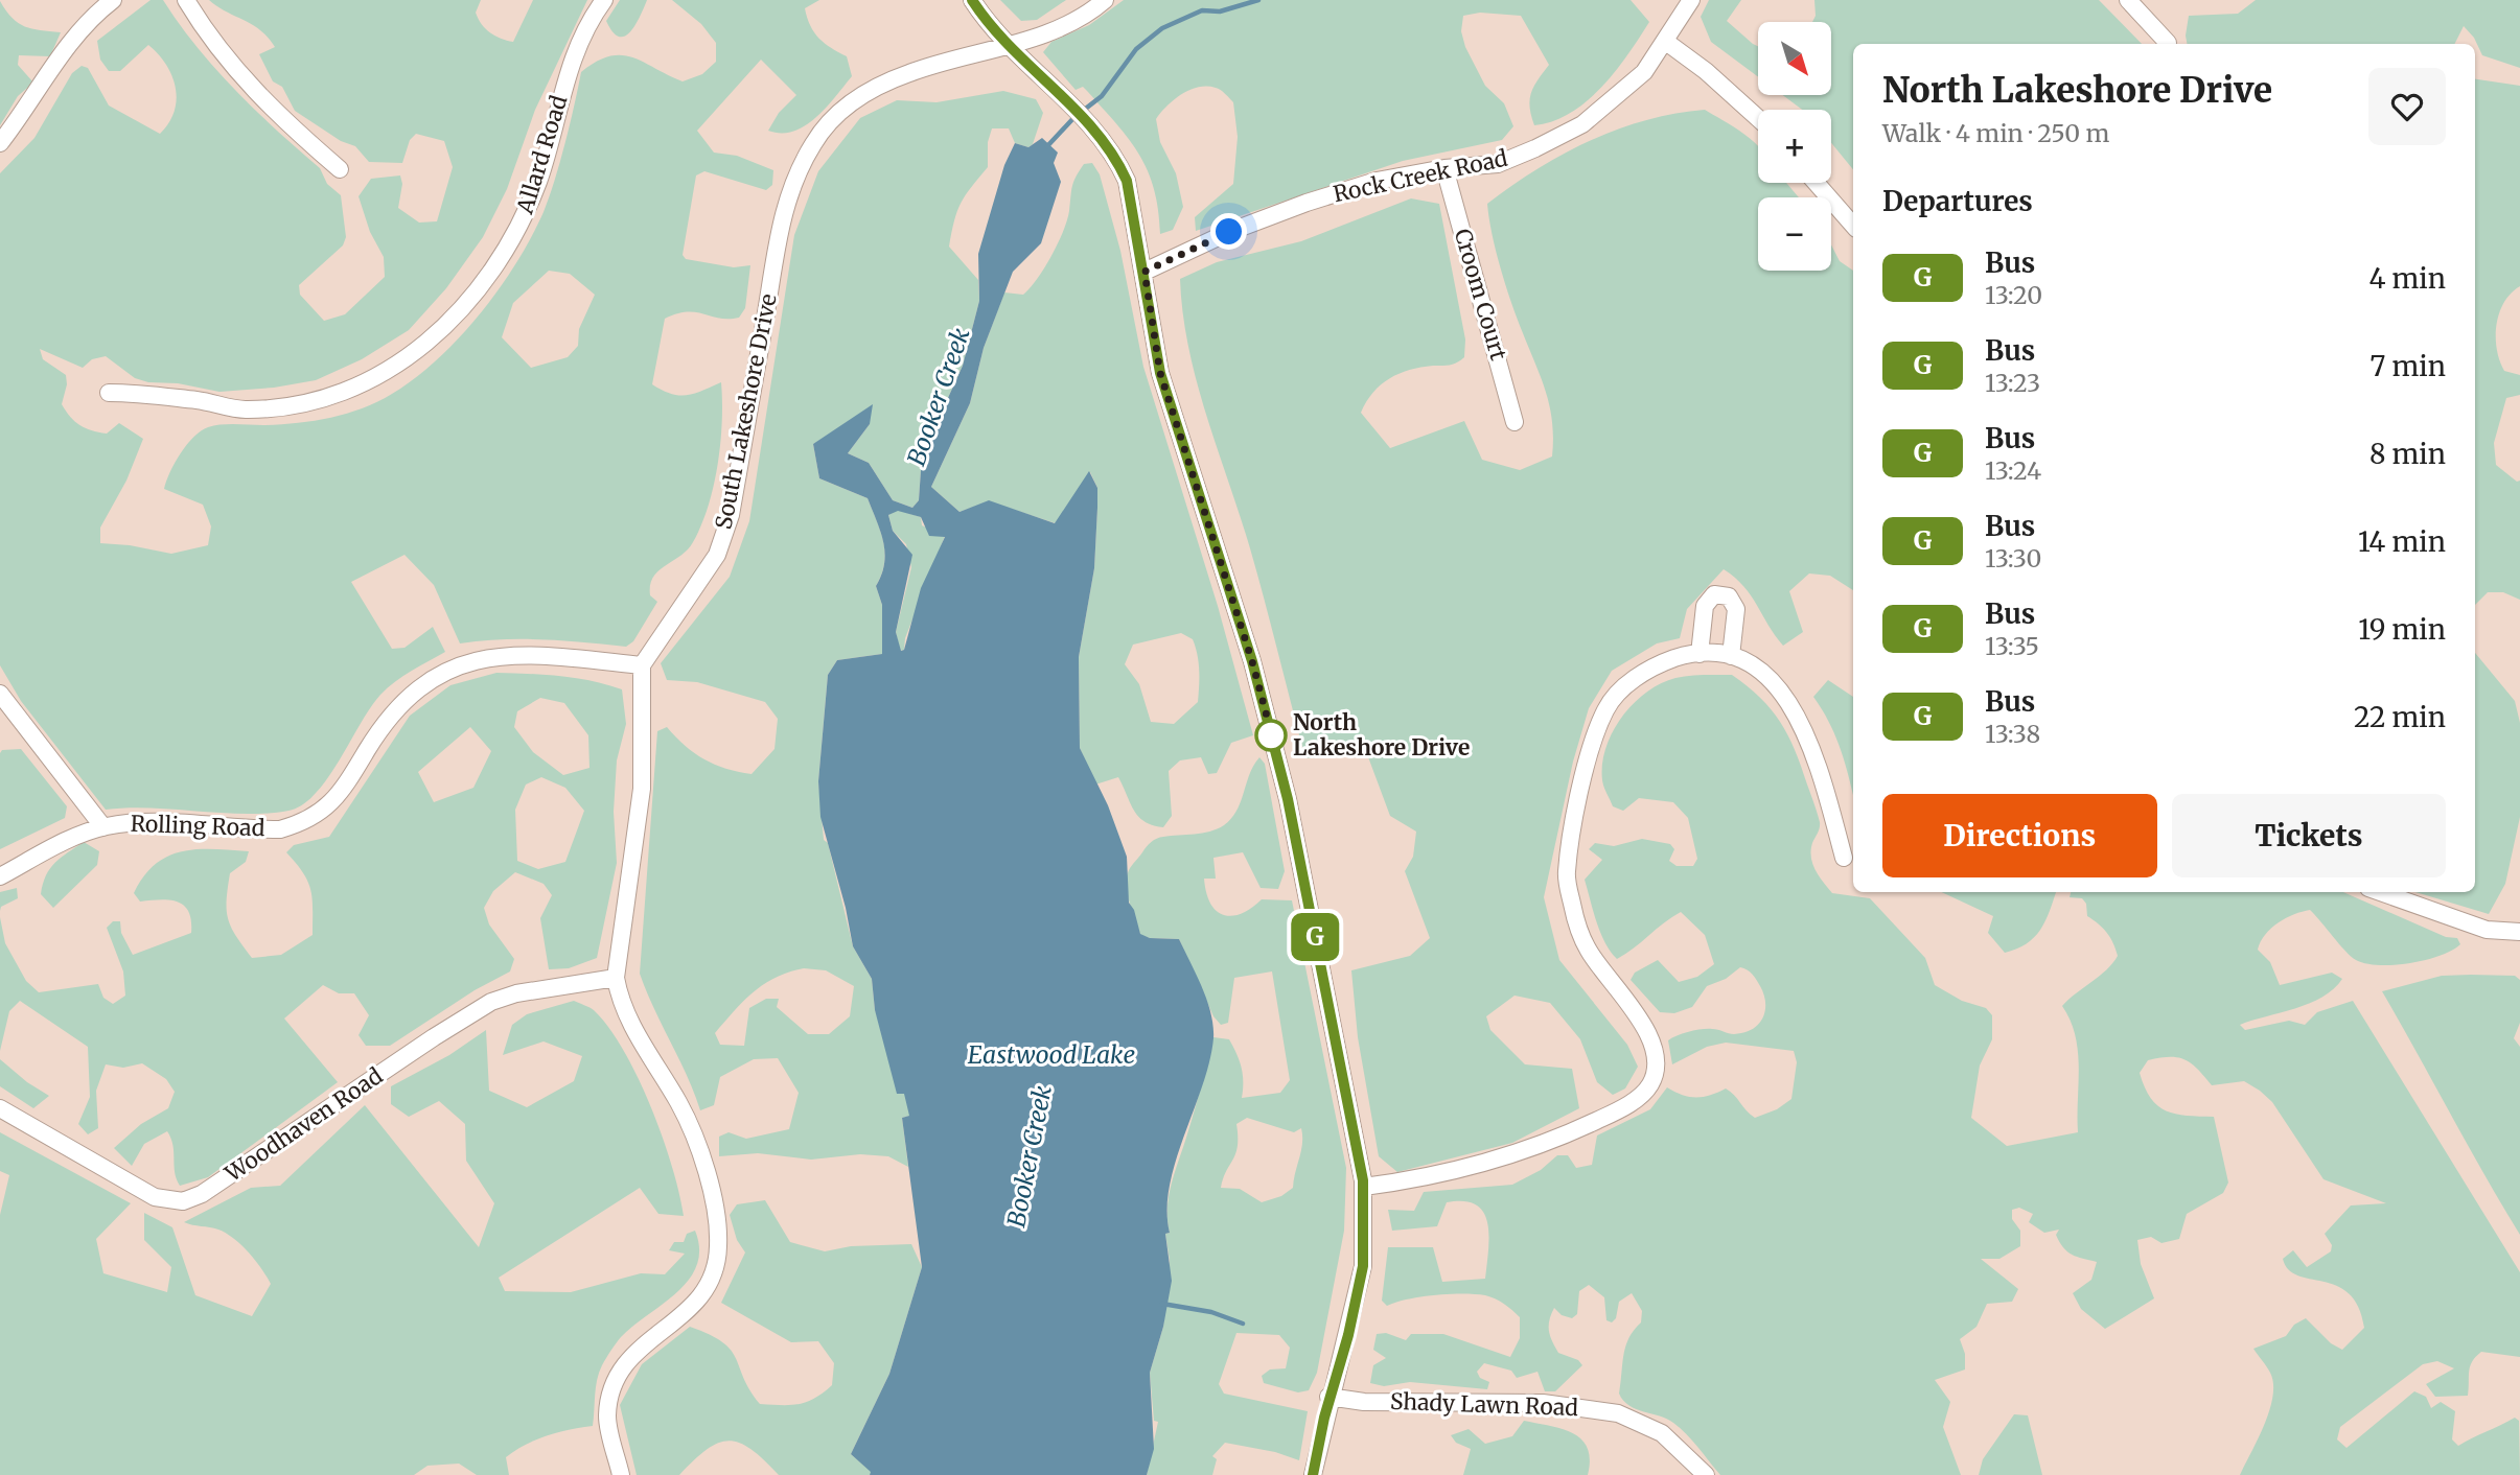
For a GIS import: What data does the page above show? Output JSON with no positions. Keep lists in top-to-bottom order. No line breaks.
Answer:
{"streets":{"street":["Allard Road","Rock Creek Road","Croom Court","South Lakeshore Drive","Rolling Road","Woodhaven Road","Shady Lawn Road"]},"crossings":[["Rock Creek Road","Croom Court"],["South Lakeshore Drive","Rolling Road"],["South Lakeshore Drive","Woodhaven Road"]],"water":["Booker Creek","Eastwood Lake"],"places":["North Lakeshore Drive"],"lines":["bus line G"],"north":"bottom right","page":{"on_map":"G","map_buttons":["+","−"],"heading":[["North Lakeshore Drive","Walk · 4 min · 250 m"],"Departures"],"list":[{"mark":"G","name":"Bus","note":"13:20","value":"4 min"},{"mark":"G","name":"Bus","note":"13:23","value":"7 min"},{"mark":"G","name":"Bus","note":"13:24","value":"8 min"},{"mark":"G","name":"Bus","note":"13:30","value":"14 min"},{"mark":"G","name":"Bus","note":"13:35","value":"19 min"},{"mark":"G","name":"Bus","note":"13:38","value":"22 min"}],"buttons":["Directions","Tickets"]}}
